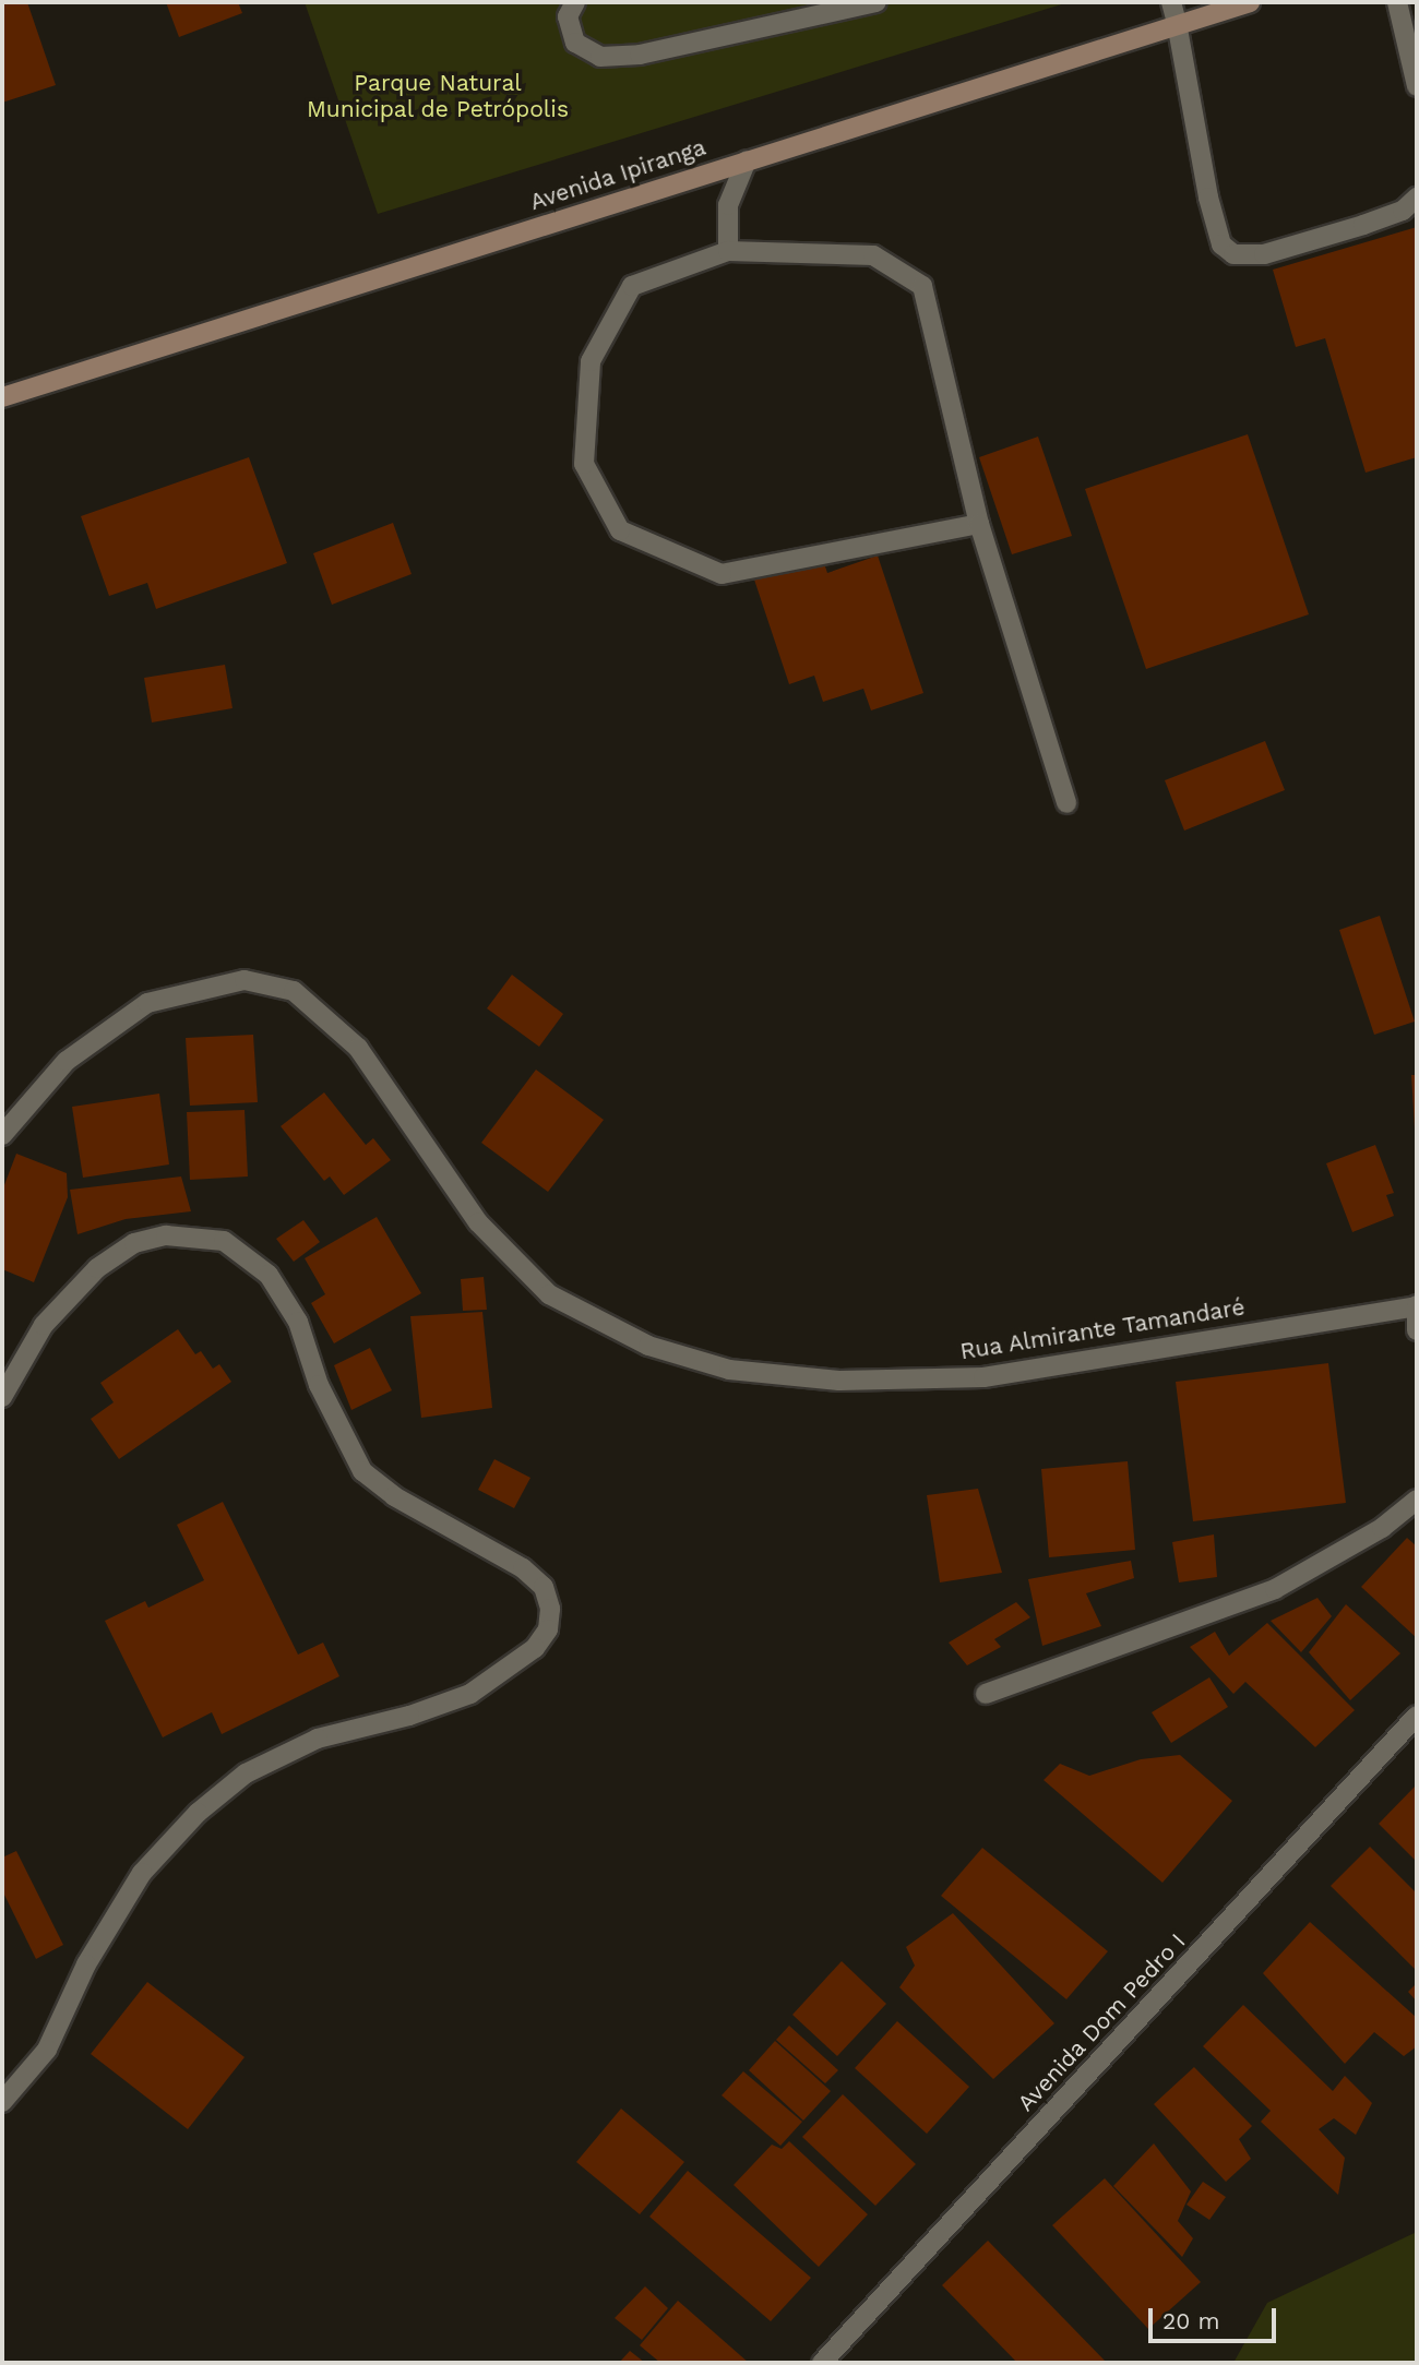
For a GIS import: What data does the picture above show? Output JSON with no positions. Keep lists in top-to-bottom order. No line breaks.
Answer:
{"streets":{"main road":["Avenida Ipiranga"],"street":["Rua Almirante Tamandaré","Avenida Dom Pedro I"]},"parks":["Parque Natural Municipal de Petrópolis"],"scale_bar":"20 m"}
